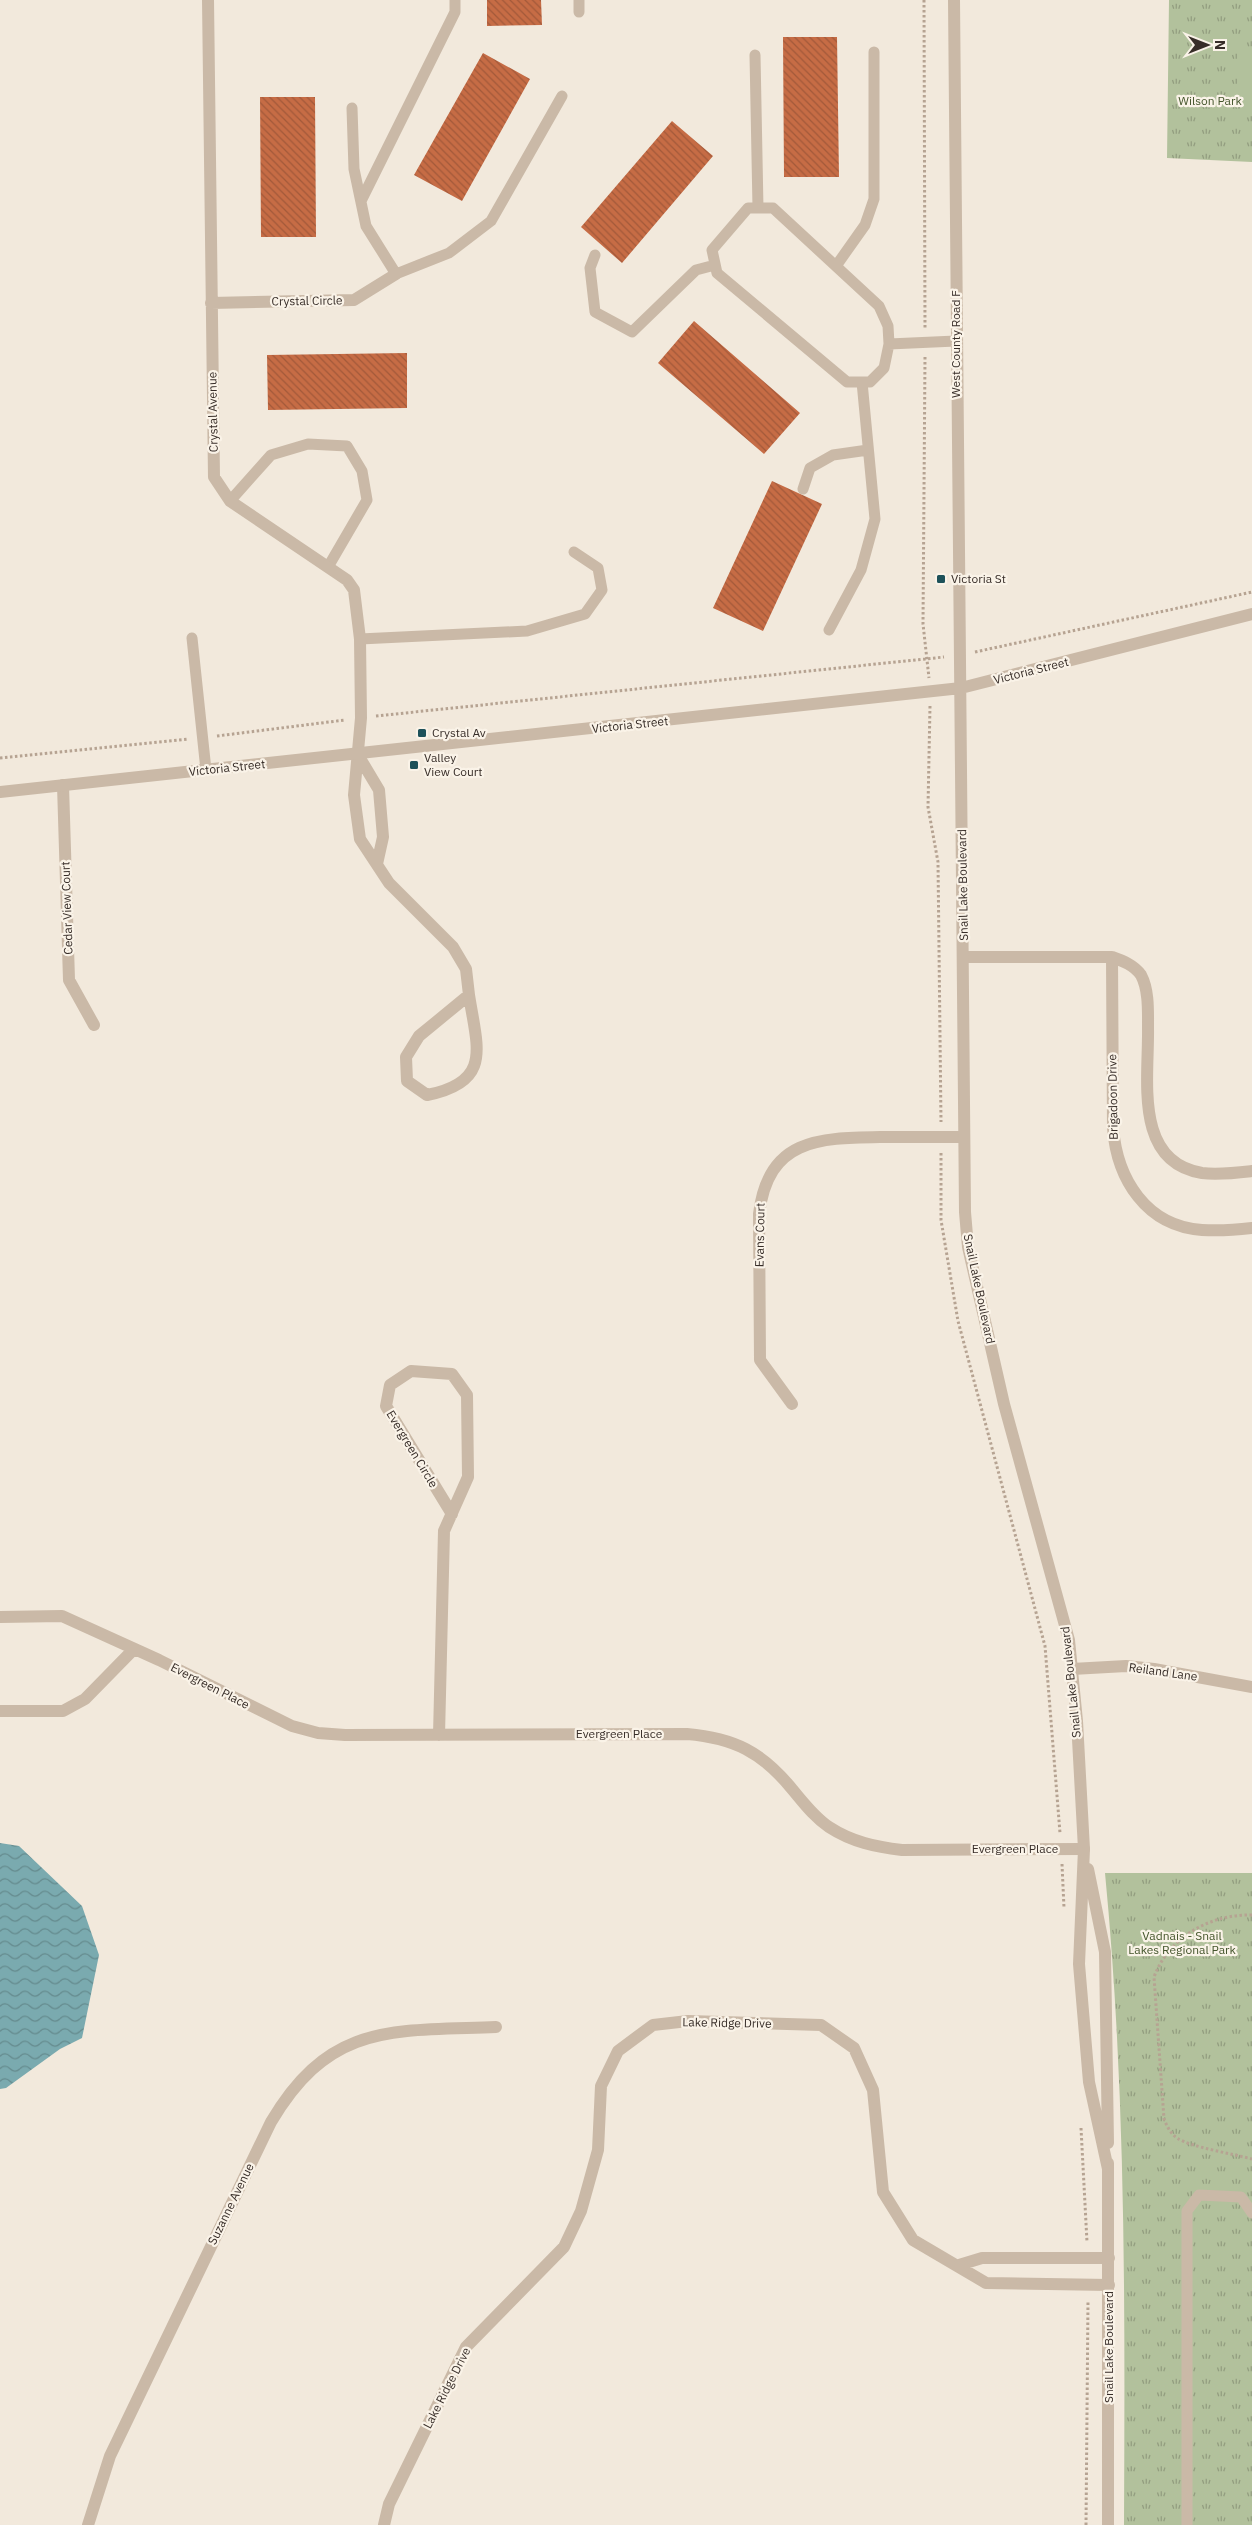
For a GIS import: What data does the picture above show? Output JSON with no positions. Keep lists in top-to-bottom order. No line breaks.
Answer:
{"streets":{"street":["Crystal Circle","West County Road F","Crystal Avenue","Victoria Street","Snail Lake Boulevard","Cedar View Court","Brigadoon Drive","Evans Court","Evergreen Circle","Reiland Lane","Evergreen Place","Lake Ridge Drive","Suzanne Avenue"]},"crossings":[["Crystal Circle","Crystal Avenue"],["West County Road F","Victoria Street"],["West County Road F","Snail Lake Boulevard"],["Crystal Avenue","Victoria Street"],["Victoria Street","Snail Lake Boulevard"],["Victoria Street","Cedar View Court"],["Snail Lake Boulevard","Evans Court"],["Snail Lake Boulevard","Reiland Lane"],["Snail Lake Boulevard","Evergreen Place"],["Snail Lake Boulevard","Lake Ridge Drive"],["Evergreen Circle","Evergreen Place"]],"parks":["Wilson Park","Vadnais - Snail Lakes Regional Park"],"places":{"transit":["Victoria St","Crystal Av","Valley View Court"]},"north":"right"}
